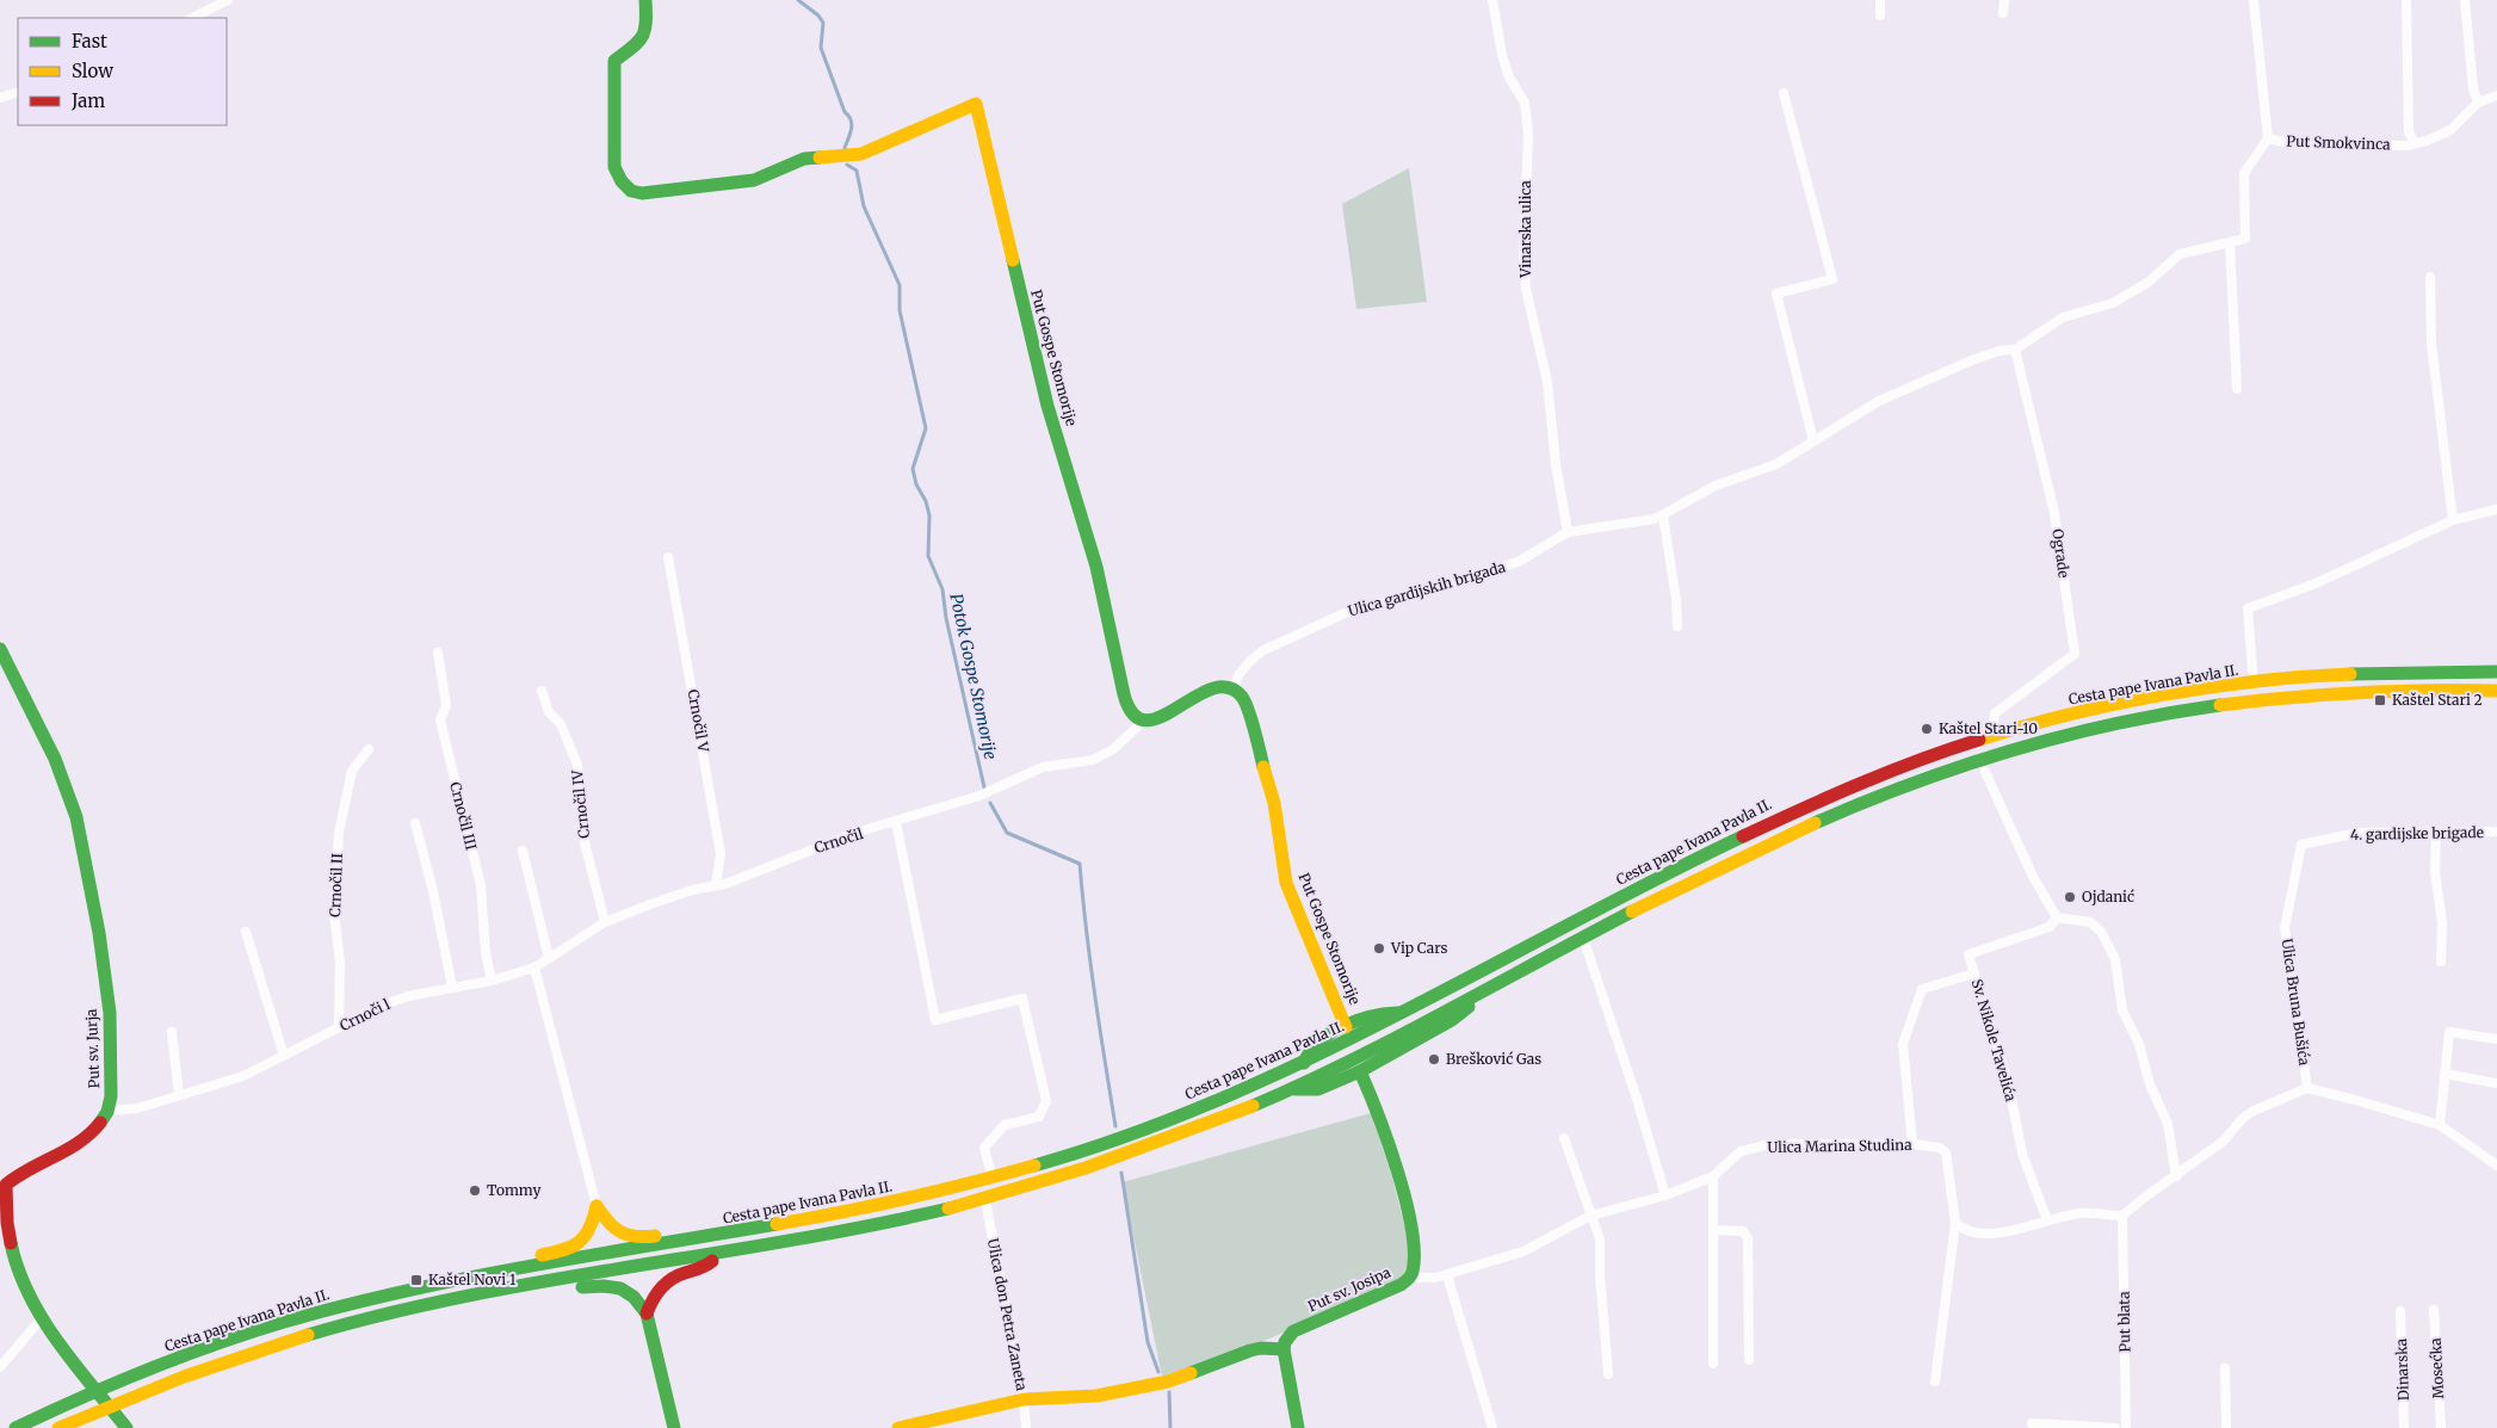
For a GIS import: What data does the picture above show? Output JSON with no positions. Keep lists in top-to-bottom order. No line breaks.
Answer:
{"streets":{"main road":["Put Gospe Stomorije","Cesta pape Ivana Pavla II.","Put sv. Jurja","Put sv. Josipa"],"street":["Put Smokvinca","Vinarska ulica","Ograde","Ulica gardijskih brigada","Crnočil V","Crnočil IV","Crnočil III","4. gardijske brigade","Crnočil","Crnočil II","Ulica Bruna Bušića","Crnoči l","Sv. Nikole Tavelića","Ulica Marina Studina","Ulica don Petra Zaneta","Put blata","Mosećka","Dinarska"]},"crossings":[["Vinarska ulica","Ulica gardijskih brigada"],["Put Gospe Stomorije","Ulica gardijskih brigada"],["Put Gospe Stomorije","Crnočil"],["Ograde","Ulica gardijskih brigada"],["Crnočil V","Crnočil"],["Crnočil IV","Crnočil"],["Crnočil III","Crnoči l"],["4. gardijske brigade","Ulica Bruna Bušića"],["Crnočil","Crnoči l"],["Crnočil II","Crnoči l"],["Crnoči l","Put sv. Jurja"],["Ulica Marina Studina","Put sv. Josipa"]],"water":["Potok Gospe Stomorije"],"places":{"transit":["Kaštel Stari 2","Kaštel Novi 1"],"other":["Kaštel Stari-10","Ojdanić","Vip Cars","Brešković Gas","Tommy"]},"legend":["Fast","Slow","Jam"]}
